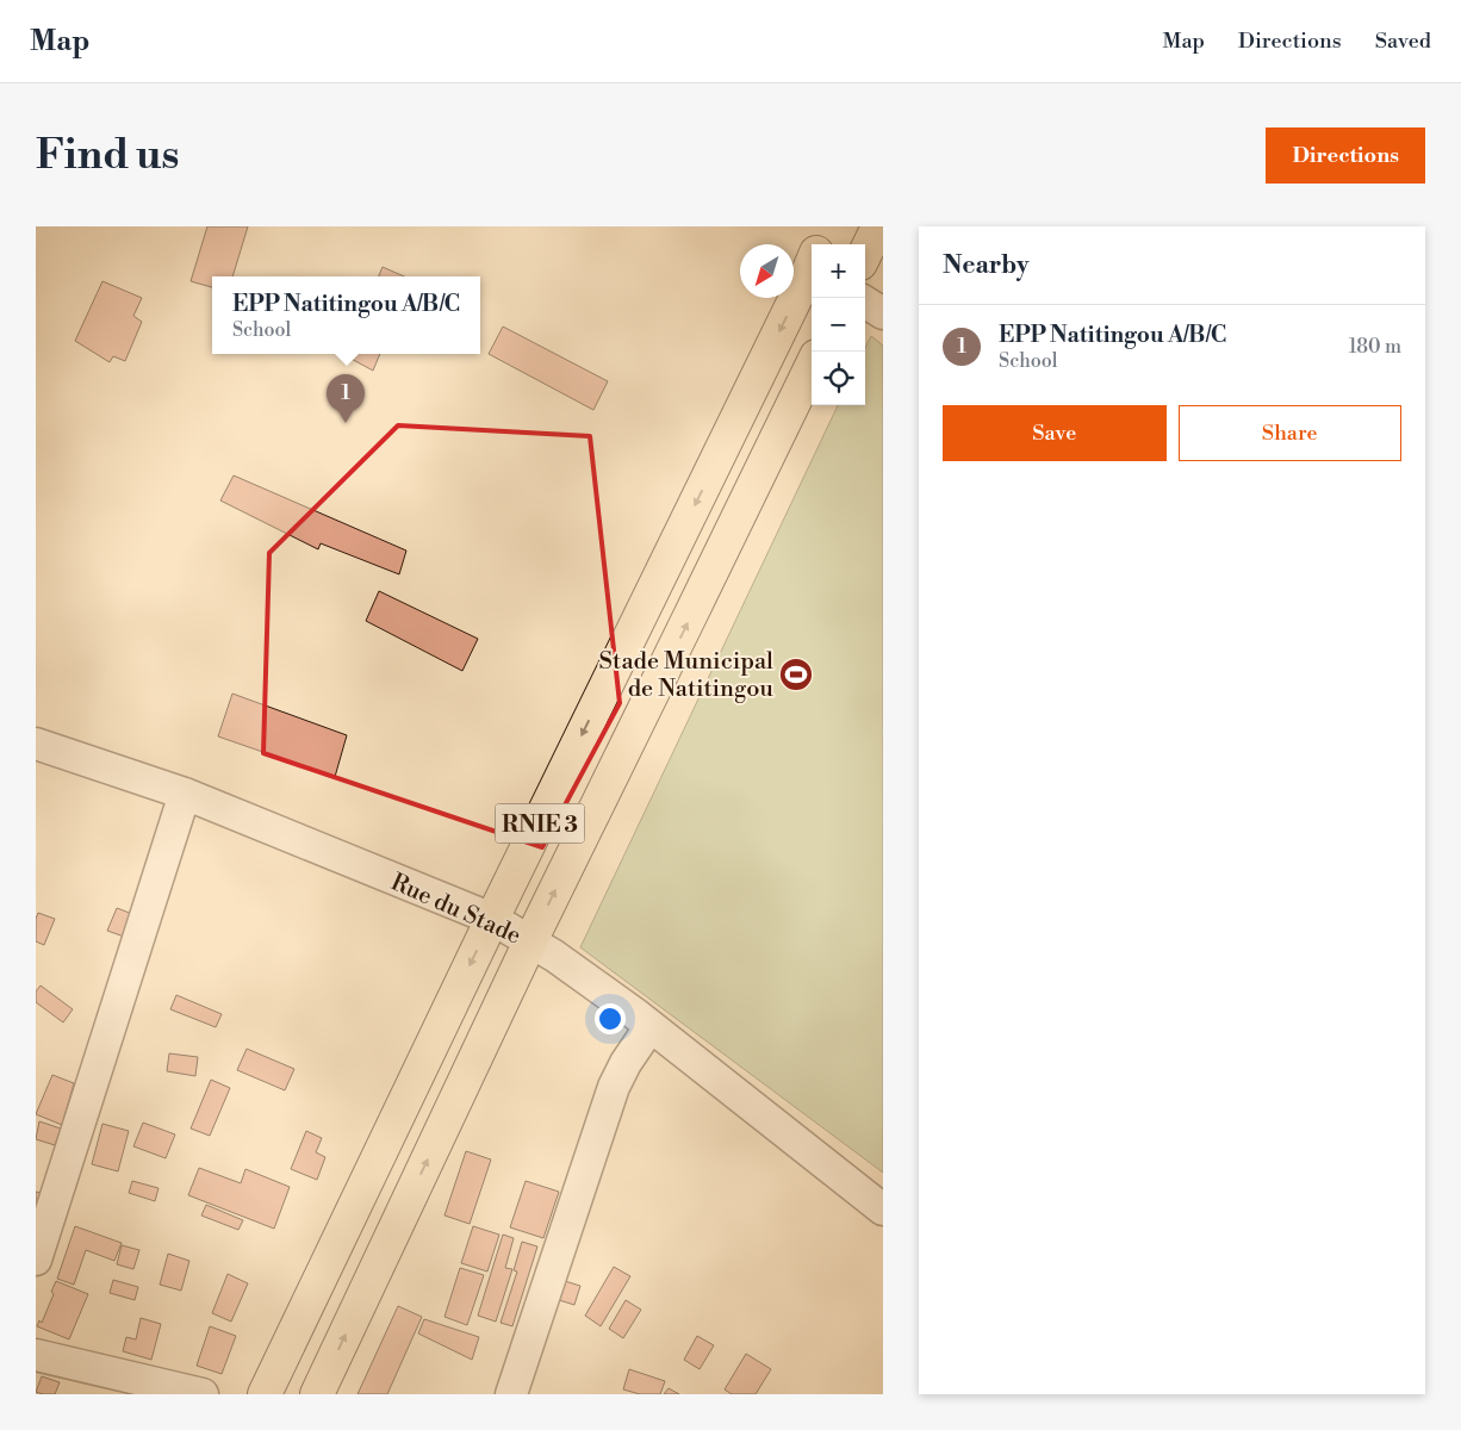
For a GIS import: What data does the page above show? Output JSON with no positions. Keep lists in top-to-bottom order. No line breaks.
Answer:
{"streets":{"highway":["RNIE 3"],"street":["Rue du Stade"]},"crossings":[["RNIE 3","Rue du Stade"]],"places":{"sports":["Stade Municipal de Natitingou"]},"north":"bottom left","page":{"header":"Map","nav":["Map","Directions","Saved"],"buttons":["Directions",["Save","Share"]],"title":"Find us","heading":"Nearby","map_buttons":["+","−"],"popup":["EPP Natitingou A/B/C","School"],"list":[{"mark":"1","name":"EPP Natitingou A/B/C","note":"School","value":"180 m"}],"pins":"1"}}
